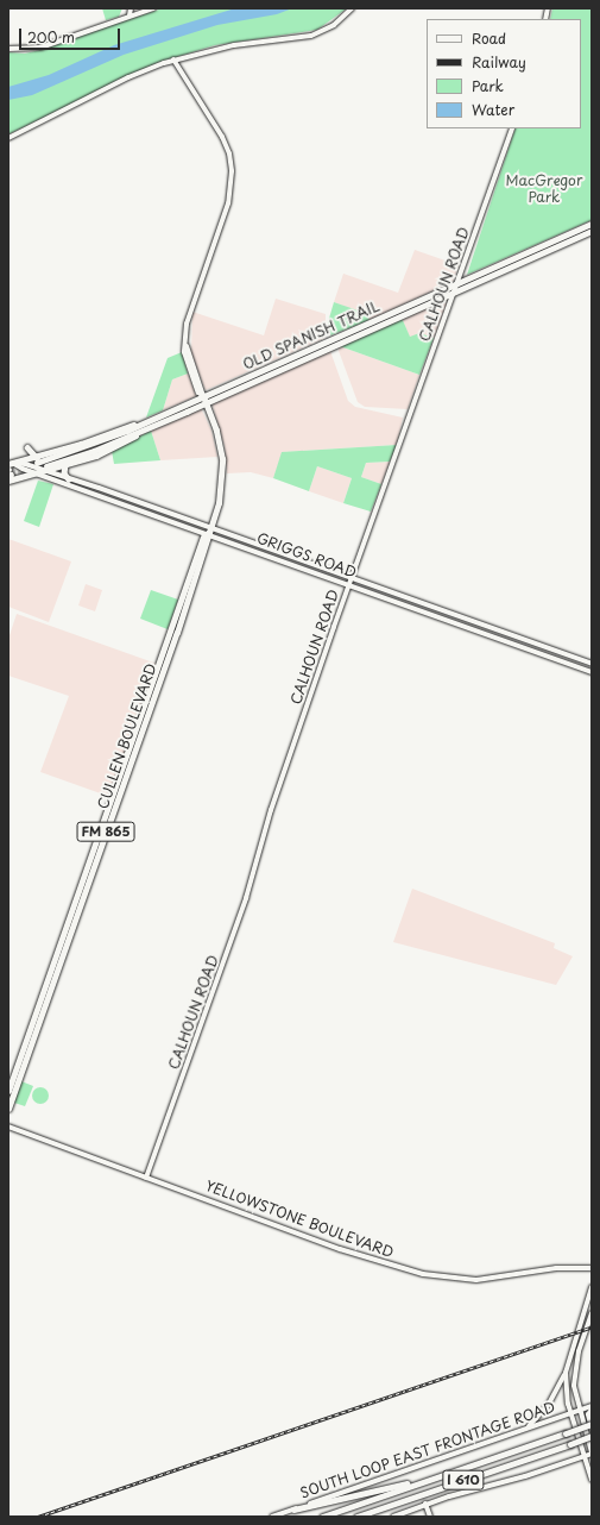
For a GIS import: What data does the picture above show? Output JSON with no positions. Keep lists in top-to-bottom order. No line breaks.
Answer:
{"streets":{"highway":["I 610"],"main road":["OLD SPANISH TRAIL","CULLEN BOULEVARD","FM 865"],"street":["CALHOUN ROAD","GRIGGS ROAD","YELLOWSTONE BOULEVARD","SOUTH LOOP EAST FRONTAGE ROAD"]},"crossings":[["CALHOUN ROAD","OLD SPANISH TRAIL"],["CALHOUN ROAD","GRIGGS ROAD"],["CALHOUN ROAD","YELLOWSTONE BOULEVARD"],["OLD SPANISH TRAIL","GRIGGS ROAD"],["OLD SPANISH TRAIL","CULLEN BOULEVARD"],["GRIGGS ROAD","CULLEN BOULEVARD"]],"parks":["MacGregor Park"],"legend":["Road","Railway","Park","Water"],"scale_bar":"200 m"}
